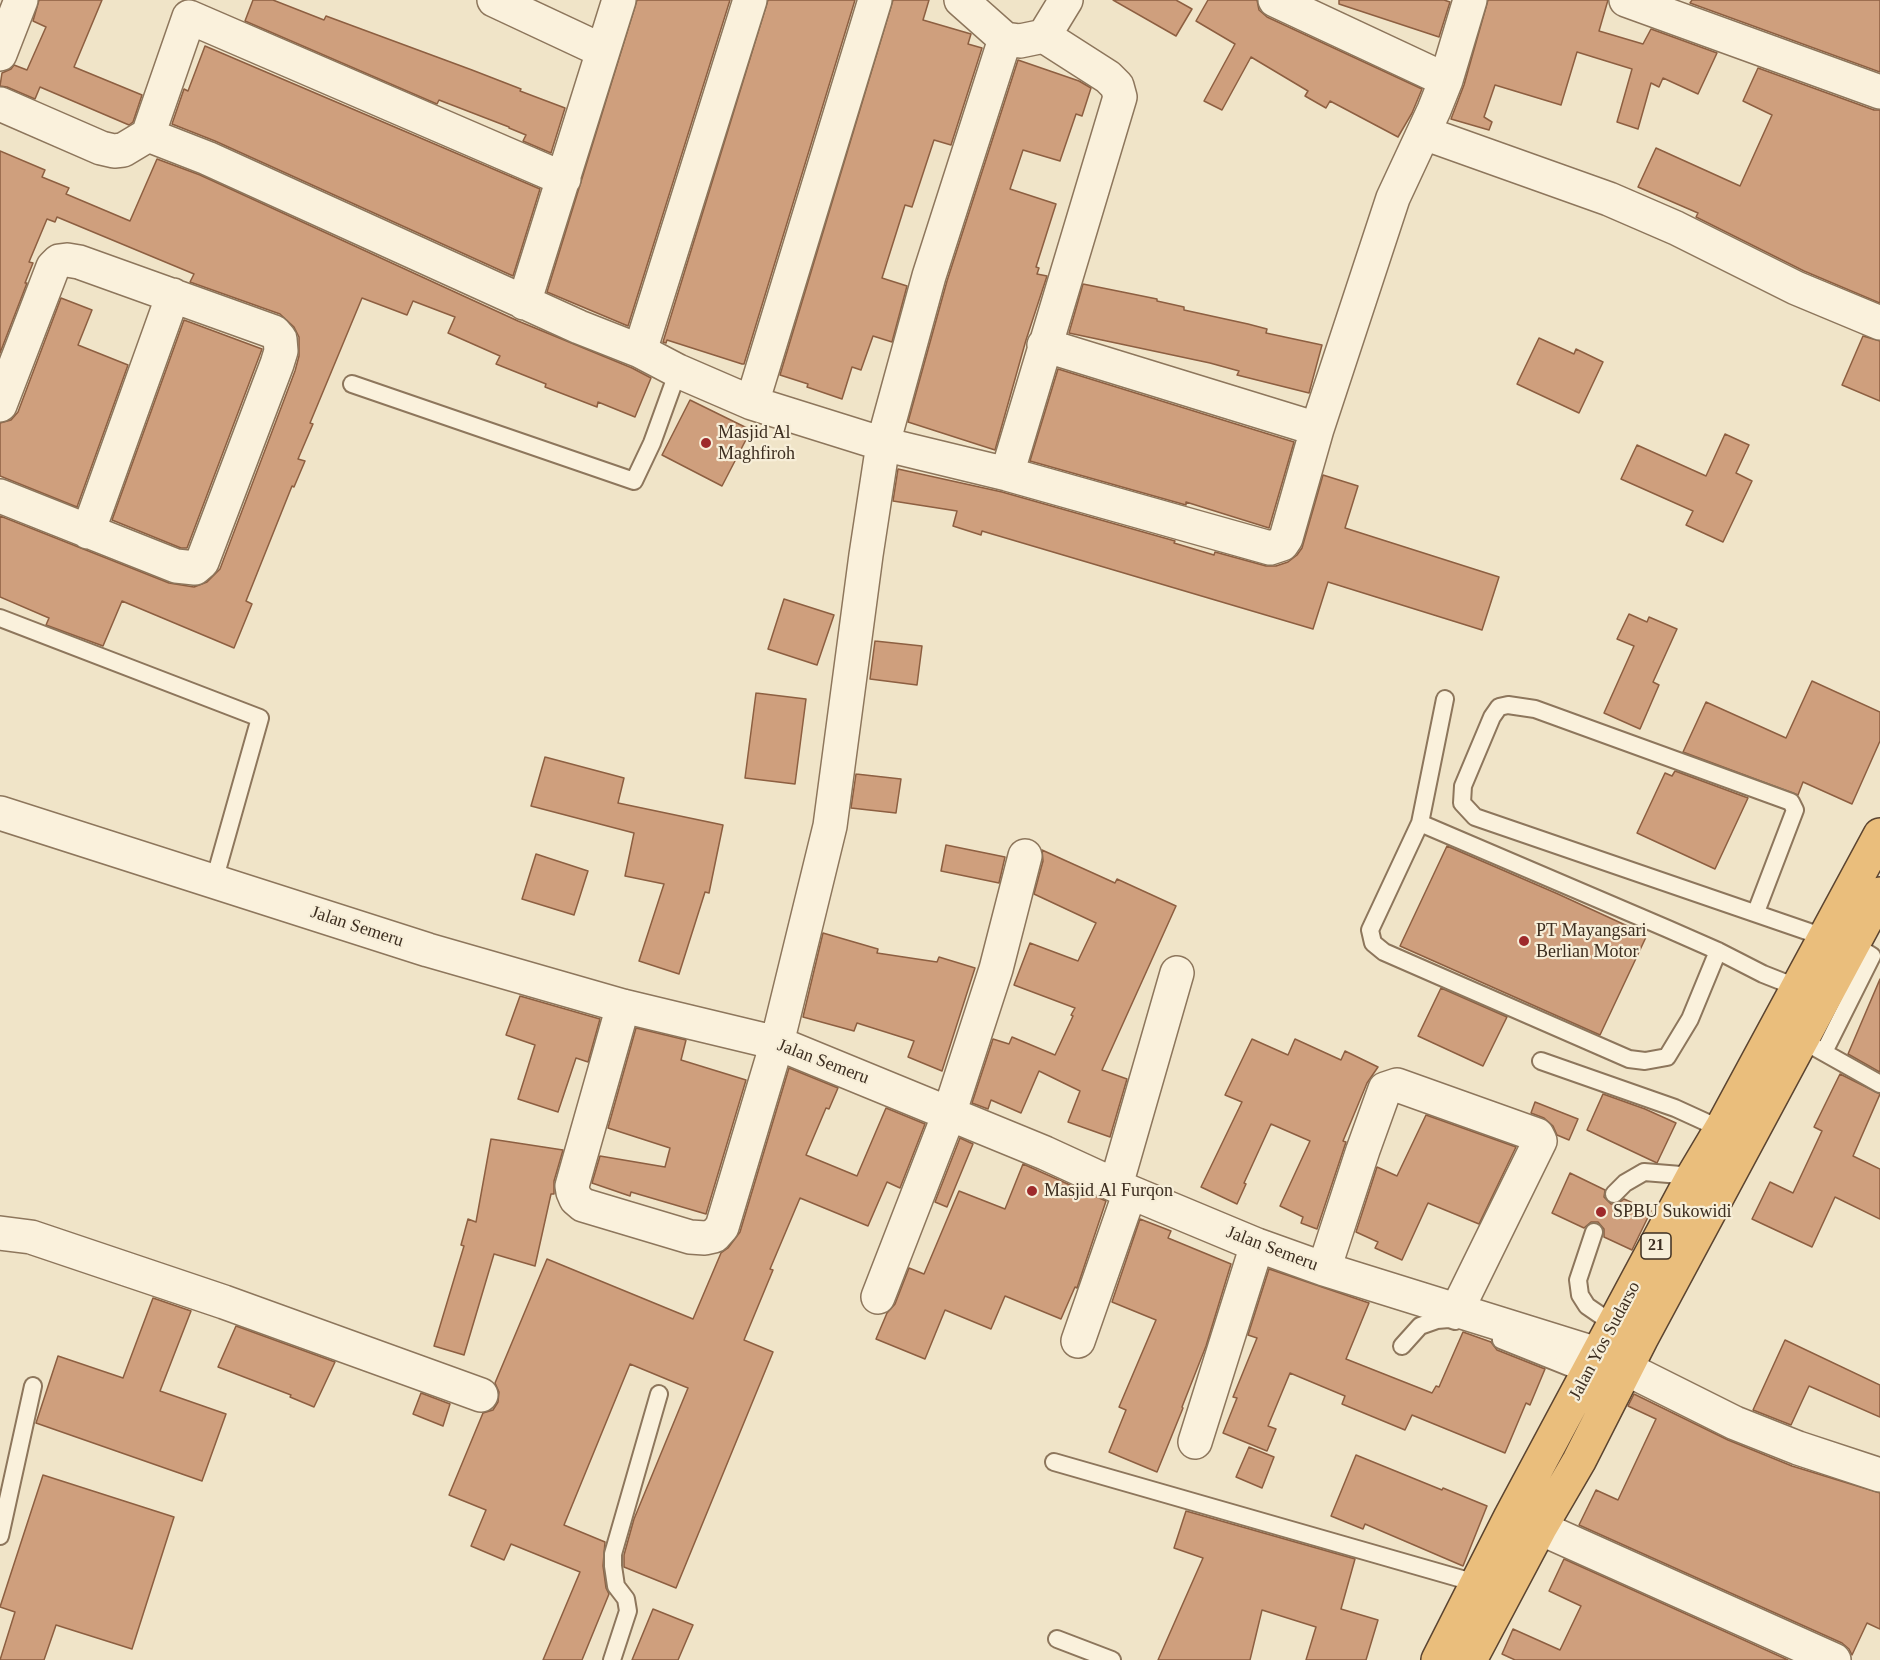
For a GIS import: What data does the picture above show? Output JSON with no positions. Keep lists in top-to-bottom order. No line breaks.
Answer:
{"streets":{"highway":["21","Jalan Yos Sudarso"],"street":["Jalan Semeru"]},"crossings":[["Jalan Semeru","Jalan Yos Sudarso"]],"places":["Masjid Al Maghfiroh","PT Mayangsari Berlian Motor","Masjid Al Furqon","SPBU Sukowidi"]}
